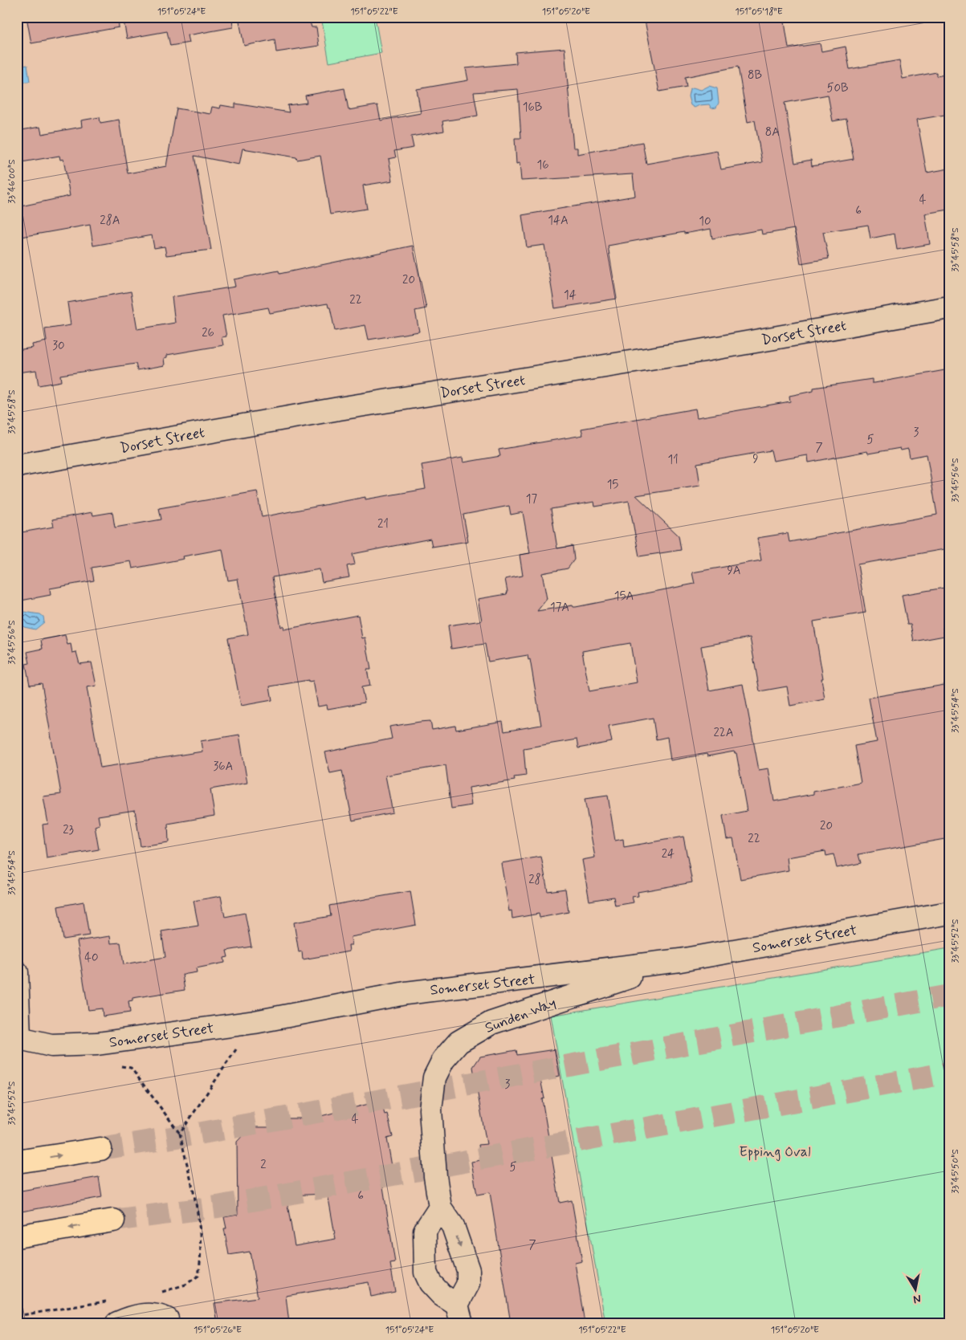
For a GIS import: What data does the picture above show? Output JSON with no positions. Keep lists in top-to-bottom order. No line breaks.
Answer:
{"streets":{"street":["Dorset Street","Somerset Street","Sunden Way"]},"crossings":[["Somerset Street","Sunden Way"]],"parks":["Epping Oval"],"house_numbers":["8B","50B","16B","8A","16","4","6","28A","14A","10","20","14","22","26","30","3","5","7","9","11","15","17","21","9A","15A","17A","22A","36A","20","23","22","24","28","40","3","4","2","5","6","7"],"north":"bottom","coordinates":["151°05'24\"E","151°05'22\"E","151°05'20\"E","151°05'18\"E","33°46'00\"S","33°45'58\"S","33°45'56\"S","33°45'54\"S","33°45'52\"S","33°45'50\"S","151°05'26\"E"]}
